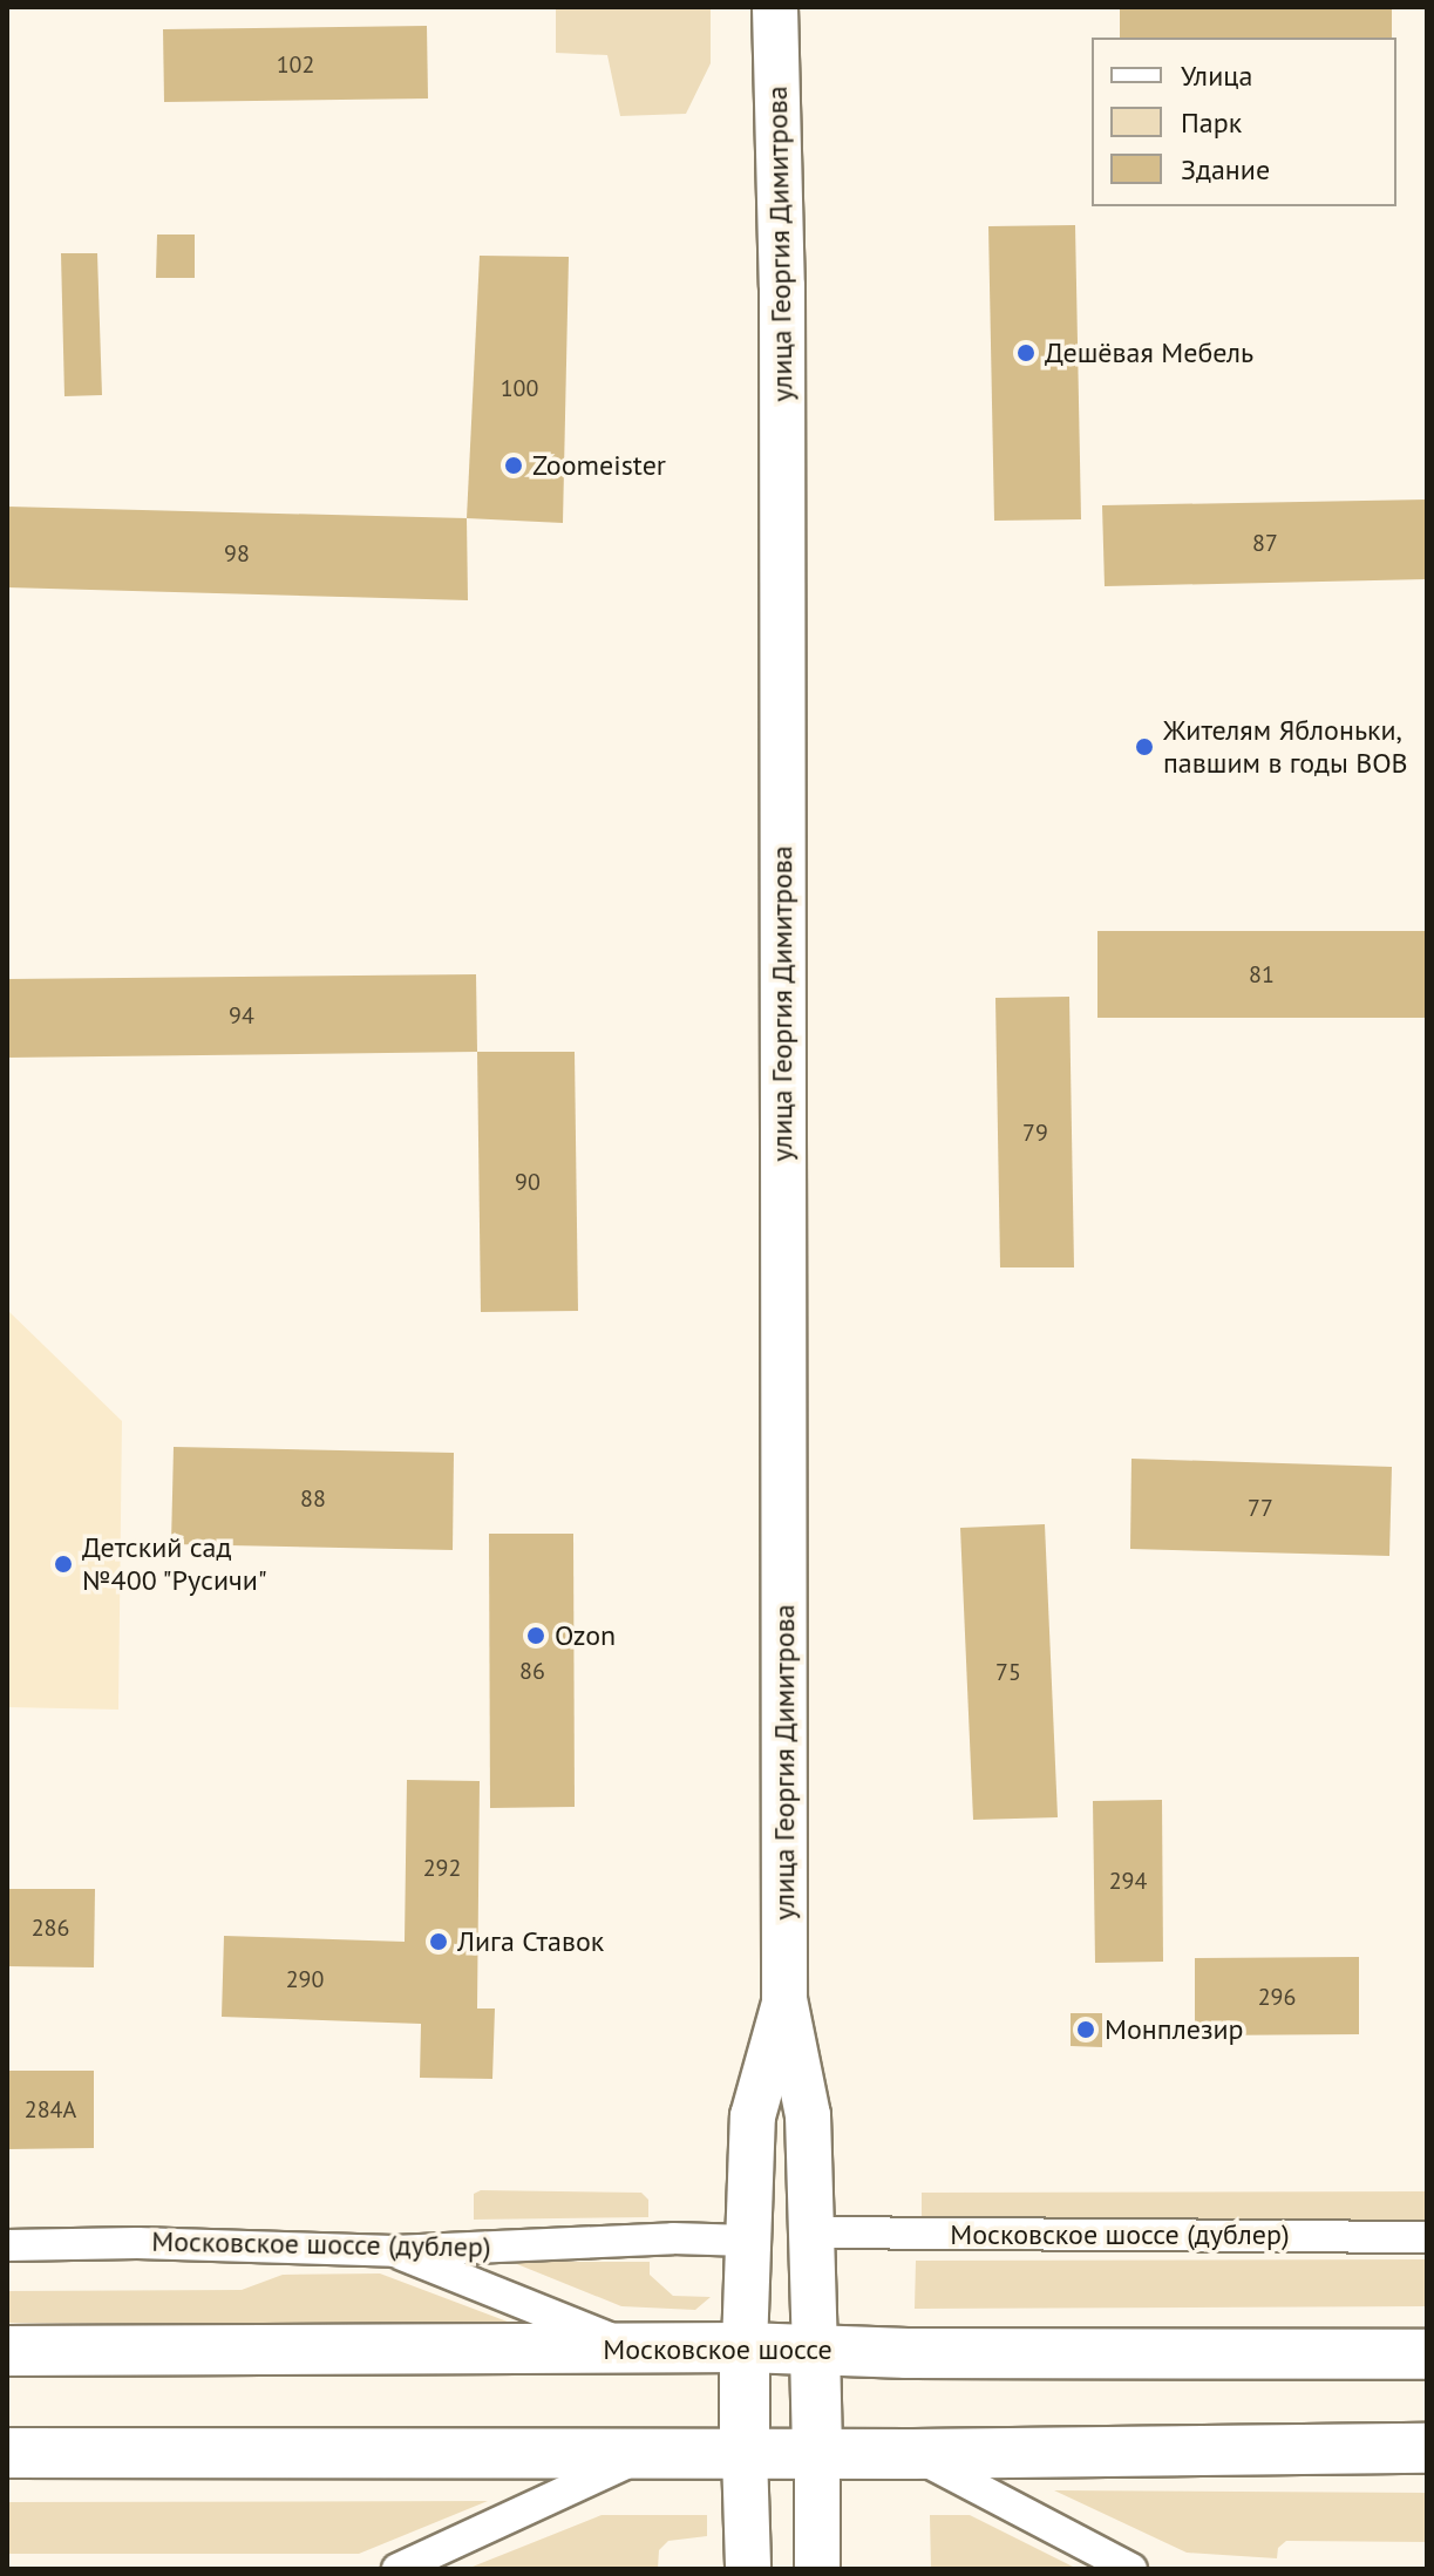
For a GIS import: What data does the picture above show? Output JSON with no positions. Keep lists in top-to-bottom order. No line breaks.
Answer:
{"streets":{"main road":["улица Георгия Димитрова","Московское шоссе"],"street":["Московское шоссе (дублер)"]},"crossings":[["улица Георгия Димитрова","Московское шоссе (дублер)"],["улица Георгия Димитрова","Московское шоссе"]],"places":["Дешёвая Мебель","Zoomeister","Жителям Яблоньки, павшим в годы ВОВ","Детский сад №400 \"Русичи\"","Ozon","Лига Ставок","Монплезир"],"house_numbers":["102","100","87","98","81","94","79","90","88","77","86","75","292","294","286","290","296","284А"],"legend":["Улица","Парк","Здание"]}
